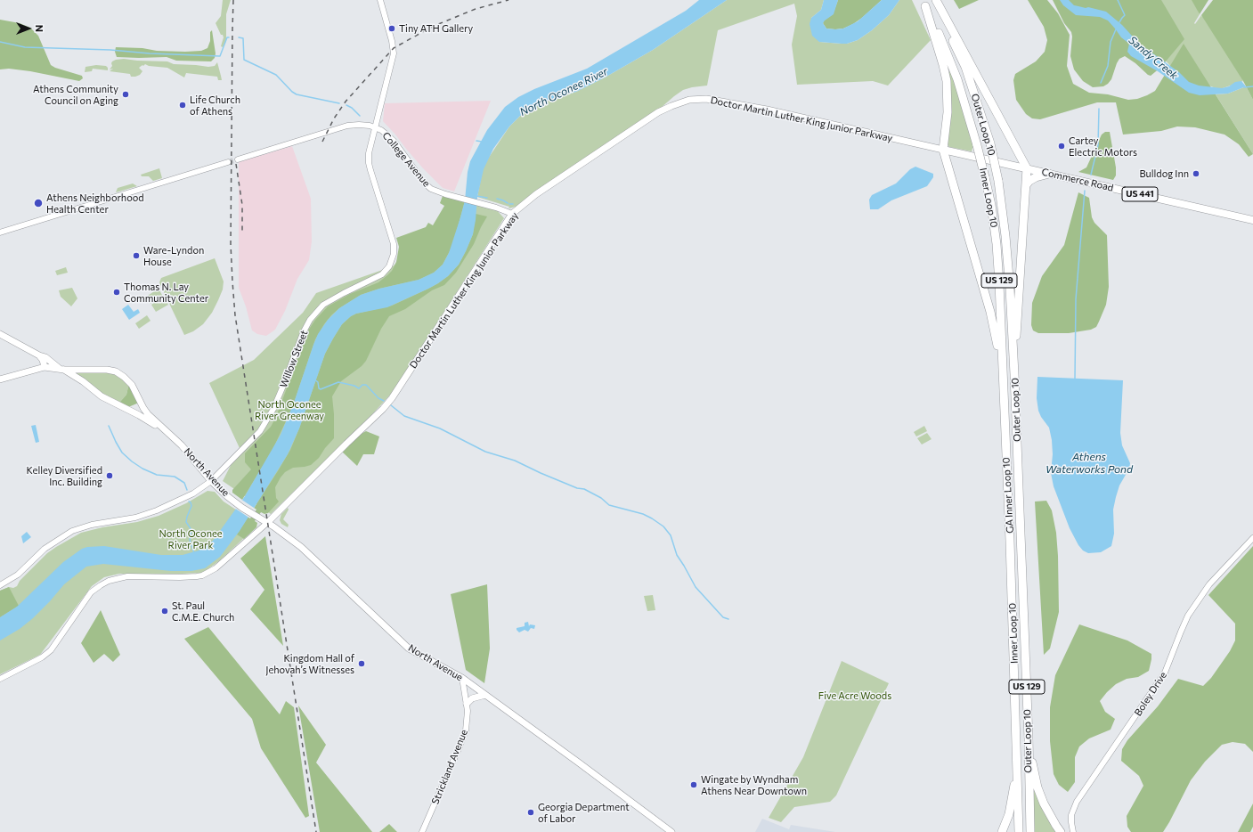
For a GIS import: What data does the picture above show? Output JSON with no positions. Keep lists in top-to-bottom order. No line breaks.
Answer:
{"streets":{"highway":["Outer Loop 10","Commerce Road","US 441","Inner Loop 10","US 129","GA Inner Loop 10"],"main road":["Doctor Martin Luther King Junior Parkway","North Avenue"],"street":["College Avenue","Willow Street","Boley Drive","Strickland Avenue"]},"crossings":[["Doctor Martin Luther King Junior Parkway","College Avenue"],["Doctor Martin Luther King Junior Parkway","Commerce Road"],["Doctor Martin Luther King Junior Parkway","North Avenue"],["College Avenue","Willow Street"],["Inner Loop 10","GA Inner Loop 10"],["Willow Street","North Avenue"],["North Avenue","Strickland Avenue"]],"water":["Sandy Creek","North Oconee River","Athens Waterworks Pond"],"parks":["North Oconee River Greenway","North Oconee River Park","Five Acre Woods"],"places":["Tiny ATH Gallery","Athens Community Council on Aging","Life Church of Athens","Cartey Electric Motors","Bulldog Inn","Athens Neighborhood Health Center","Ware-Lyndon House","Thomas N. Lay Community Center","Kelley Diversified Inc. Building","St. Paul C.M.E. Church","Kingdom Hall of Jehovah’s Witnesses","Wingate by Wyndham Athens Near Downtown","Georgia Department of Labor"],"north":"right"}
